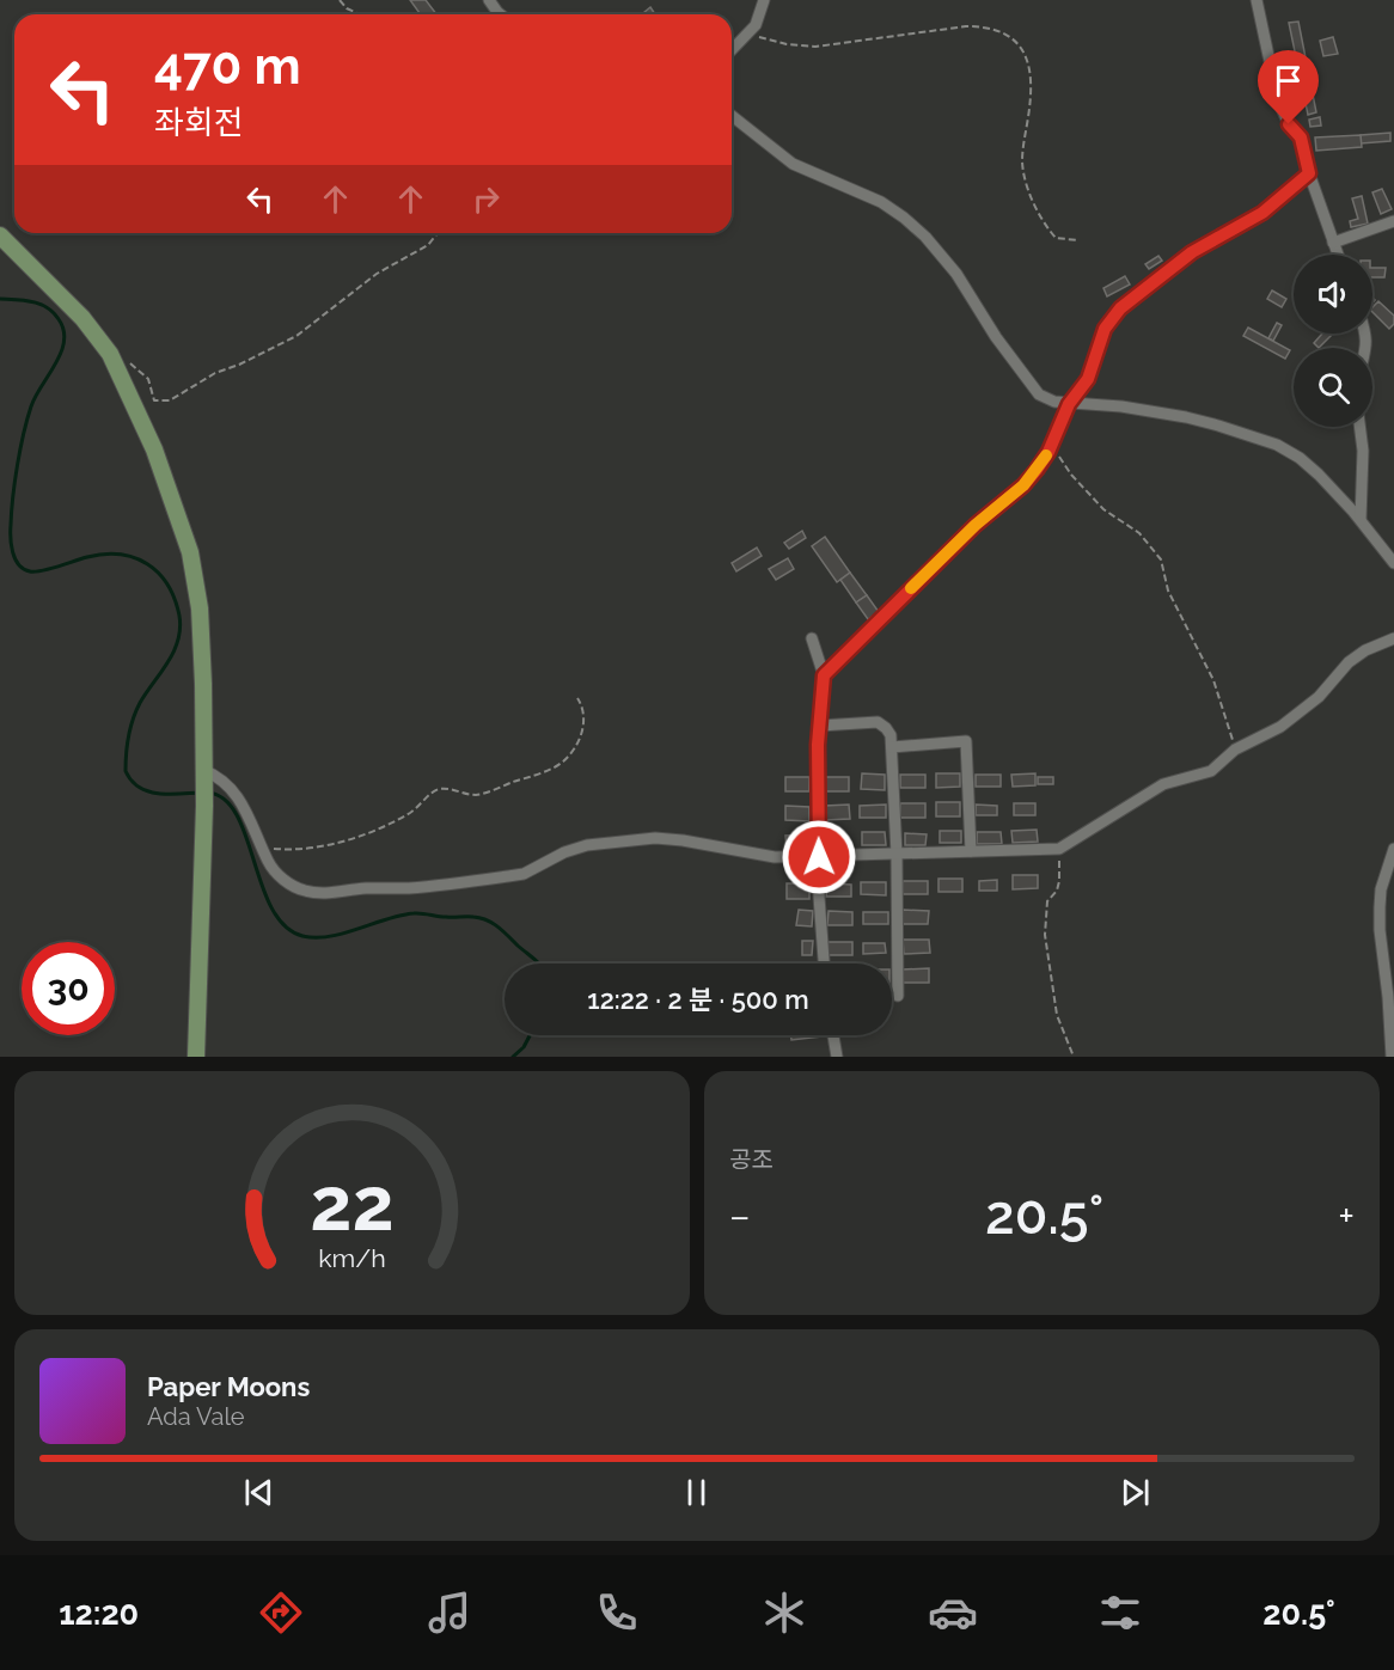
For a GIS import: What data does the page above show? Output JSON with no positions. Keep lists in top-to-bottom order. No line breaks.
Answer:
{"page":{"turn":["470 m","좌회전"],"limit":"30","trip":"12:22 · 2 분 · 500 m","tile":"공조","heat":["−","20.5°","+"],"song":["Paper Moons","Ada Vale"],"tabs":["12:20","20.5°"],"gauge":["22","km/h"]}}
